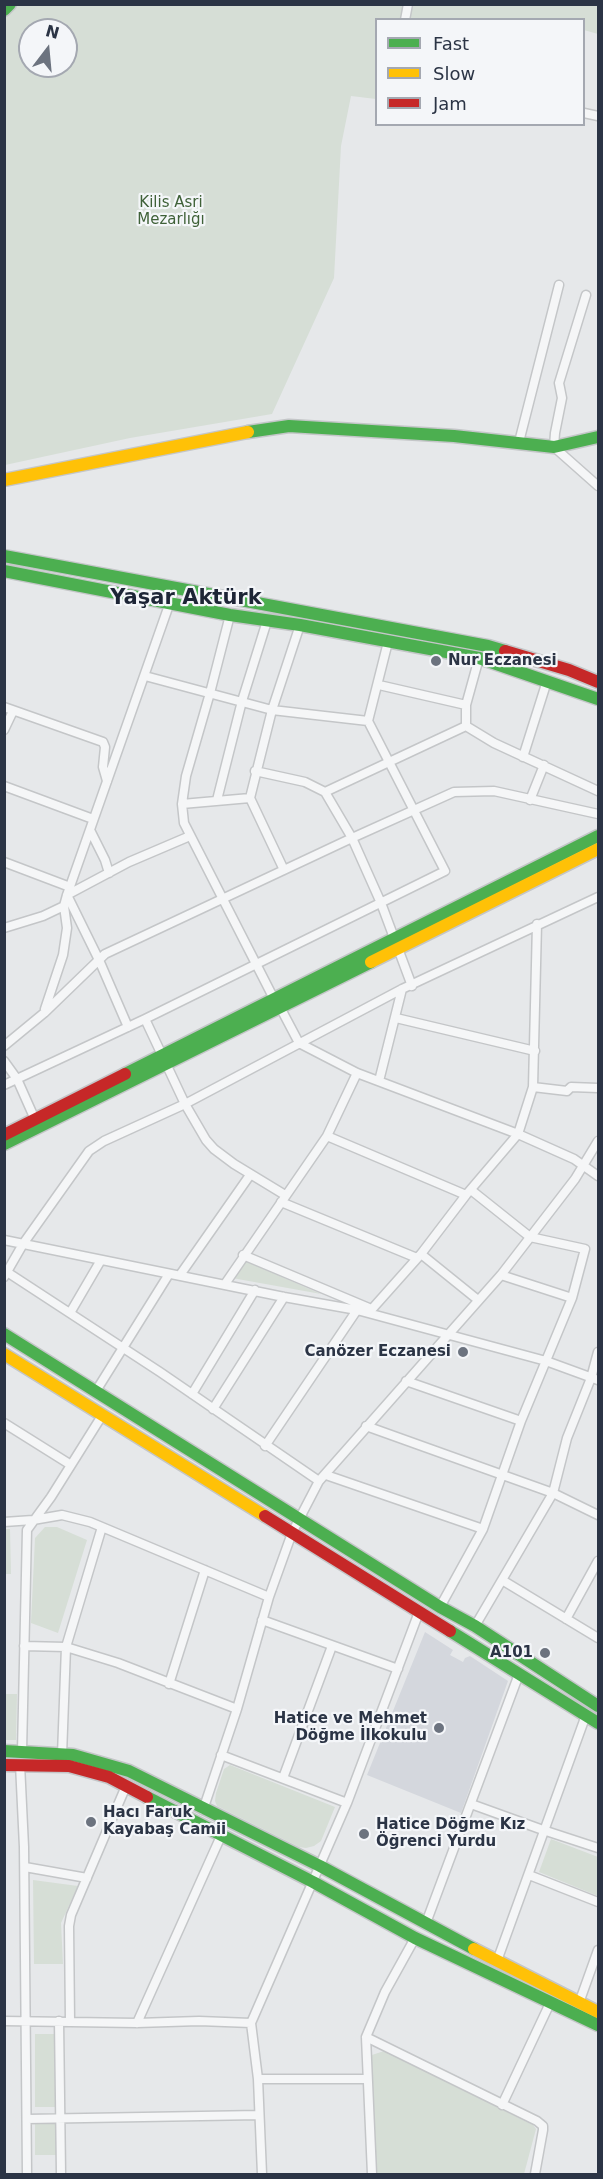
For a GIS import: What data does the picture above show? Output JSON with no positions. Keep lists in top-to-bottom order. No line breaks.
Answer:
{"districts":["Yaşar Aktürk"],"parks":["Kilis Asri Mezarlığı"],"places":["Nur Eczanesi","Canözer Eczanesi","A101","Hatice ve Mehmet Döğme İlkokulu","Hacı Faruk Kayabaş Camii","Hatice Döğme Kız Öğrenci Yurdu"],"legend":["Fast","Slow","Jam"],"north":"top"}
